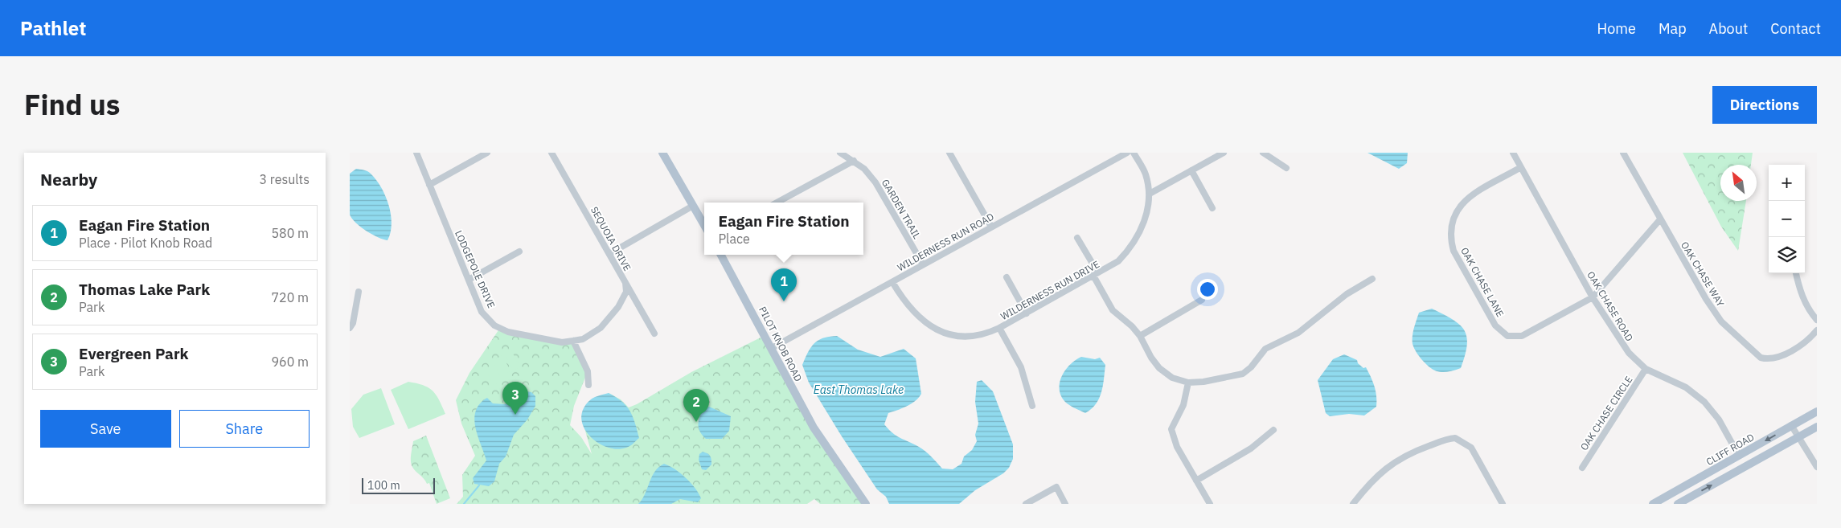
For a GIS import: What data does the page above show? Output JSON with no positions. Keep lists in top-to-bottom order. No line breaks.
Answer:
{"streets":{"main road":["PILOT KNOB ROAD","CLIFF ROAD"],"street":["GARDEN TRAIL","SEQUOIA DRIVE","WILDERNESS RUN ROAD","LODGEPOLE DRIVE","OAK CHASE WAY","OAK CHASE LANE","WILDERNESS RUN DRIVE","OAK CHASE ROAD","OAK CHASE CIRCLE"]},"crossings":[["GARDEN TRAIL","WILDERNESS RUN ROAD"],["SEQUOIA DRIVE","LODGEPOLE DRIVE"],["WILDERNESS RUN ROAD","WILDERNESS RUN DRIVE"],["WILDERNESS RUN ROAD","PILOT KNOB ROAD"],["OAK CHASE WAY","OAK CHASE LANE"],["OAK CHASE LANE","OAK CHASE ROAD"],["OAK CHASE ROAD","OAK CHASE CIRCLE"],["OAK CHASE ROAD","CLIFF ROAD"]],"water":["East Thomas Lake"],"scale_bar":"100 m","north":"top left","page":{"header":"Pathlet","nav":["Home","Map","About","Contact"],"title":"Find us","buttons":["Directions",["Save","Share"]],"heading":["Nearby","3 results"],"map_buttons":["+","−"],"popup":["Eagan Fire Station","Place"],"list":[{"mark":"1","name":"Eagan Fire Station","note":"Place · Pilot Knob Road","value":"580 m"},{"mark":"2","name":"Thomas Lake Park","note":"Park","value":"720 m"},{"mark":"3","name":"Evergreen Park","note":"Park","value":"960 m"}],"pins":["1","3","2"],"scale":"100 m"}}
